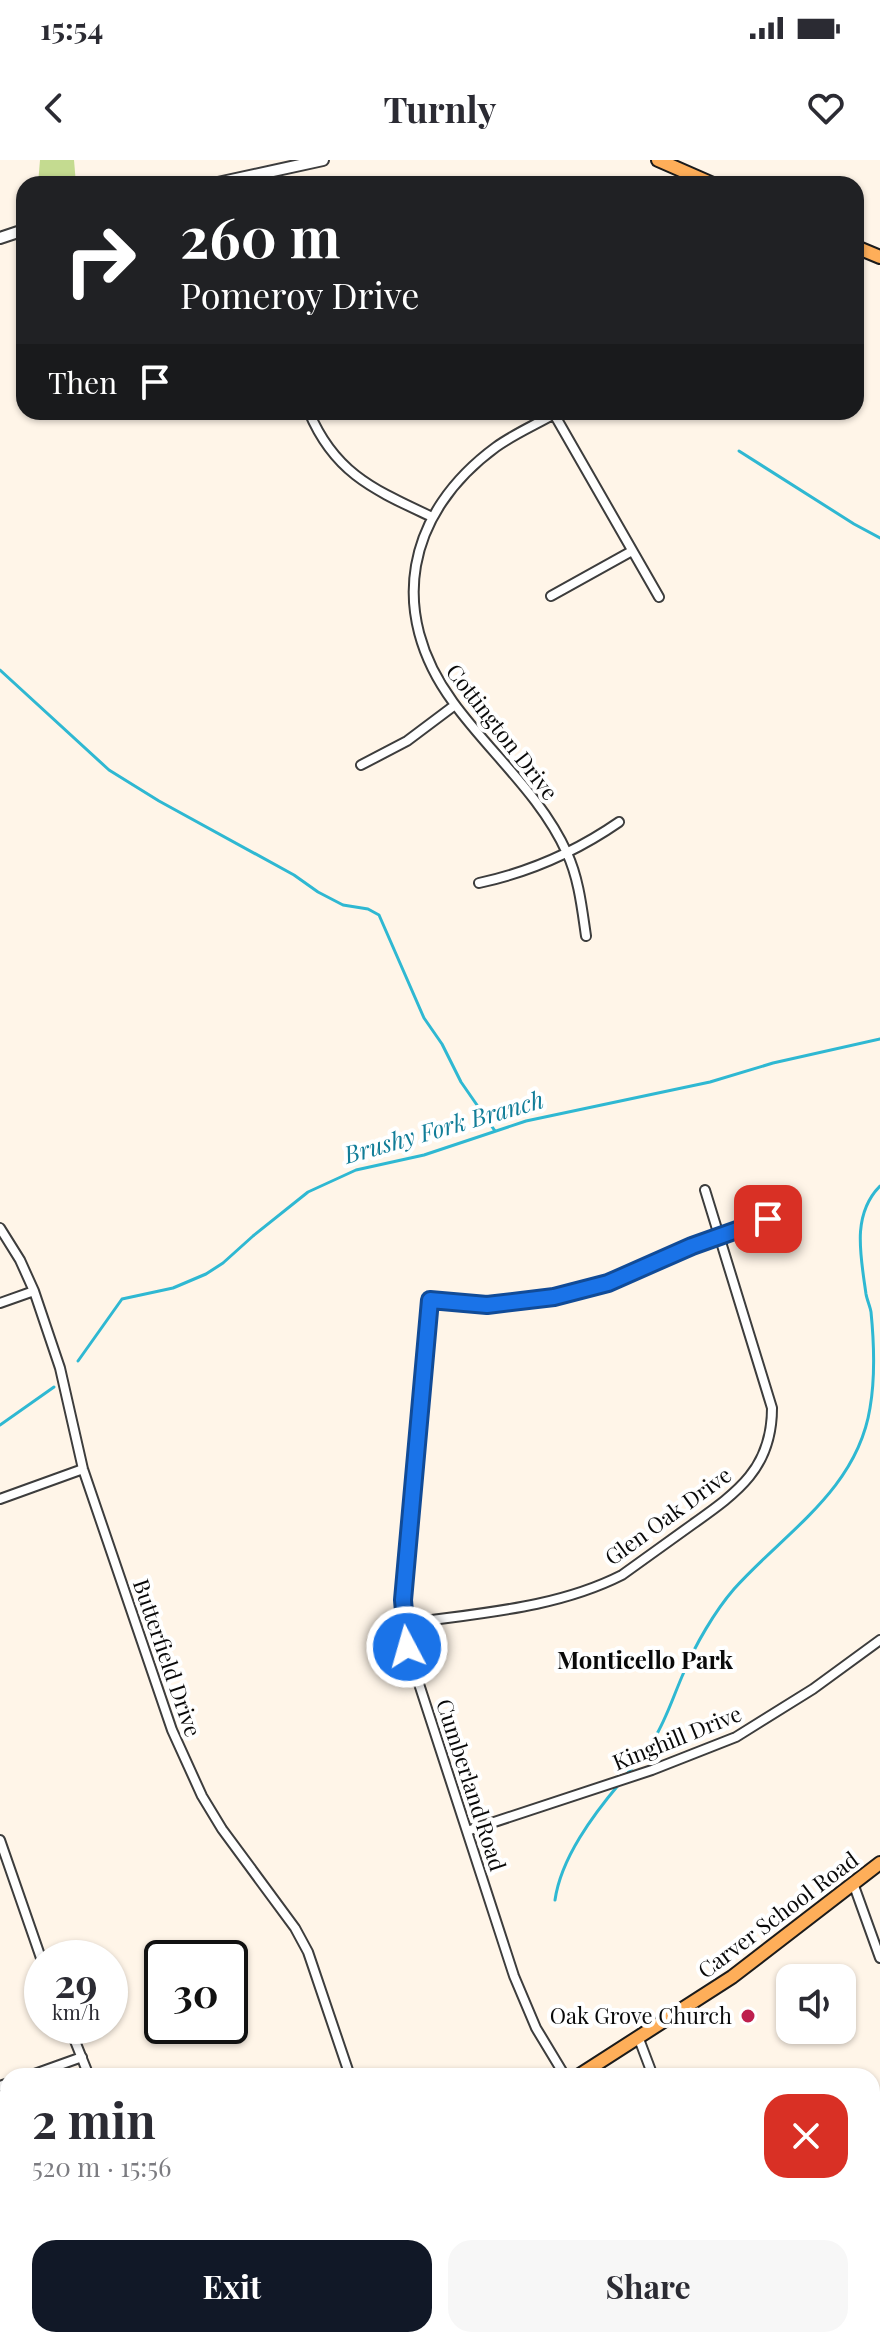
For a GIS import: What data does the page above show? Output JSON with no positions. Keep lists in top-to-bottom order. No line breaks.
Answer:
{"streets":{"main road":["Carver School Road"],"street":["Cottington Drive","Glen Oak Drive","Butterfield Drive","Kinghill Drive","Cumberland Road"]},"crossings":[["Glen Oak Drive","Cumberland Road"],["Kinghill Drive","Cumberland Road"]],"districts":["Monticello Park"],"water":["Brushy Fork Branch"],"places":["Oak Grove Church"],"page":{"status":"15:54","header":"Turnly","turn":["260 m","Pomeroy Drive"],"then":"Then","speed":"29 km/h","limit":"30","heading":["2 min","520 m · 15:56"],"buttons":["Exit","Share"]}}
